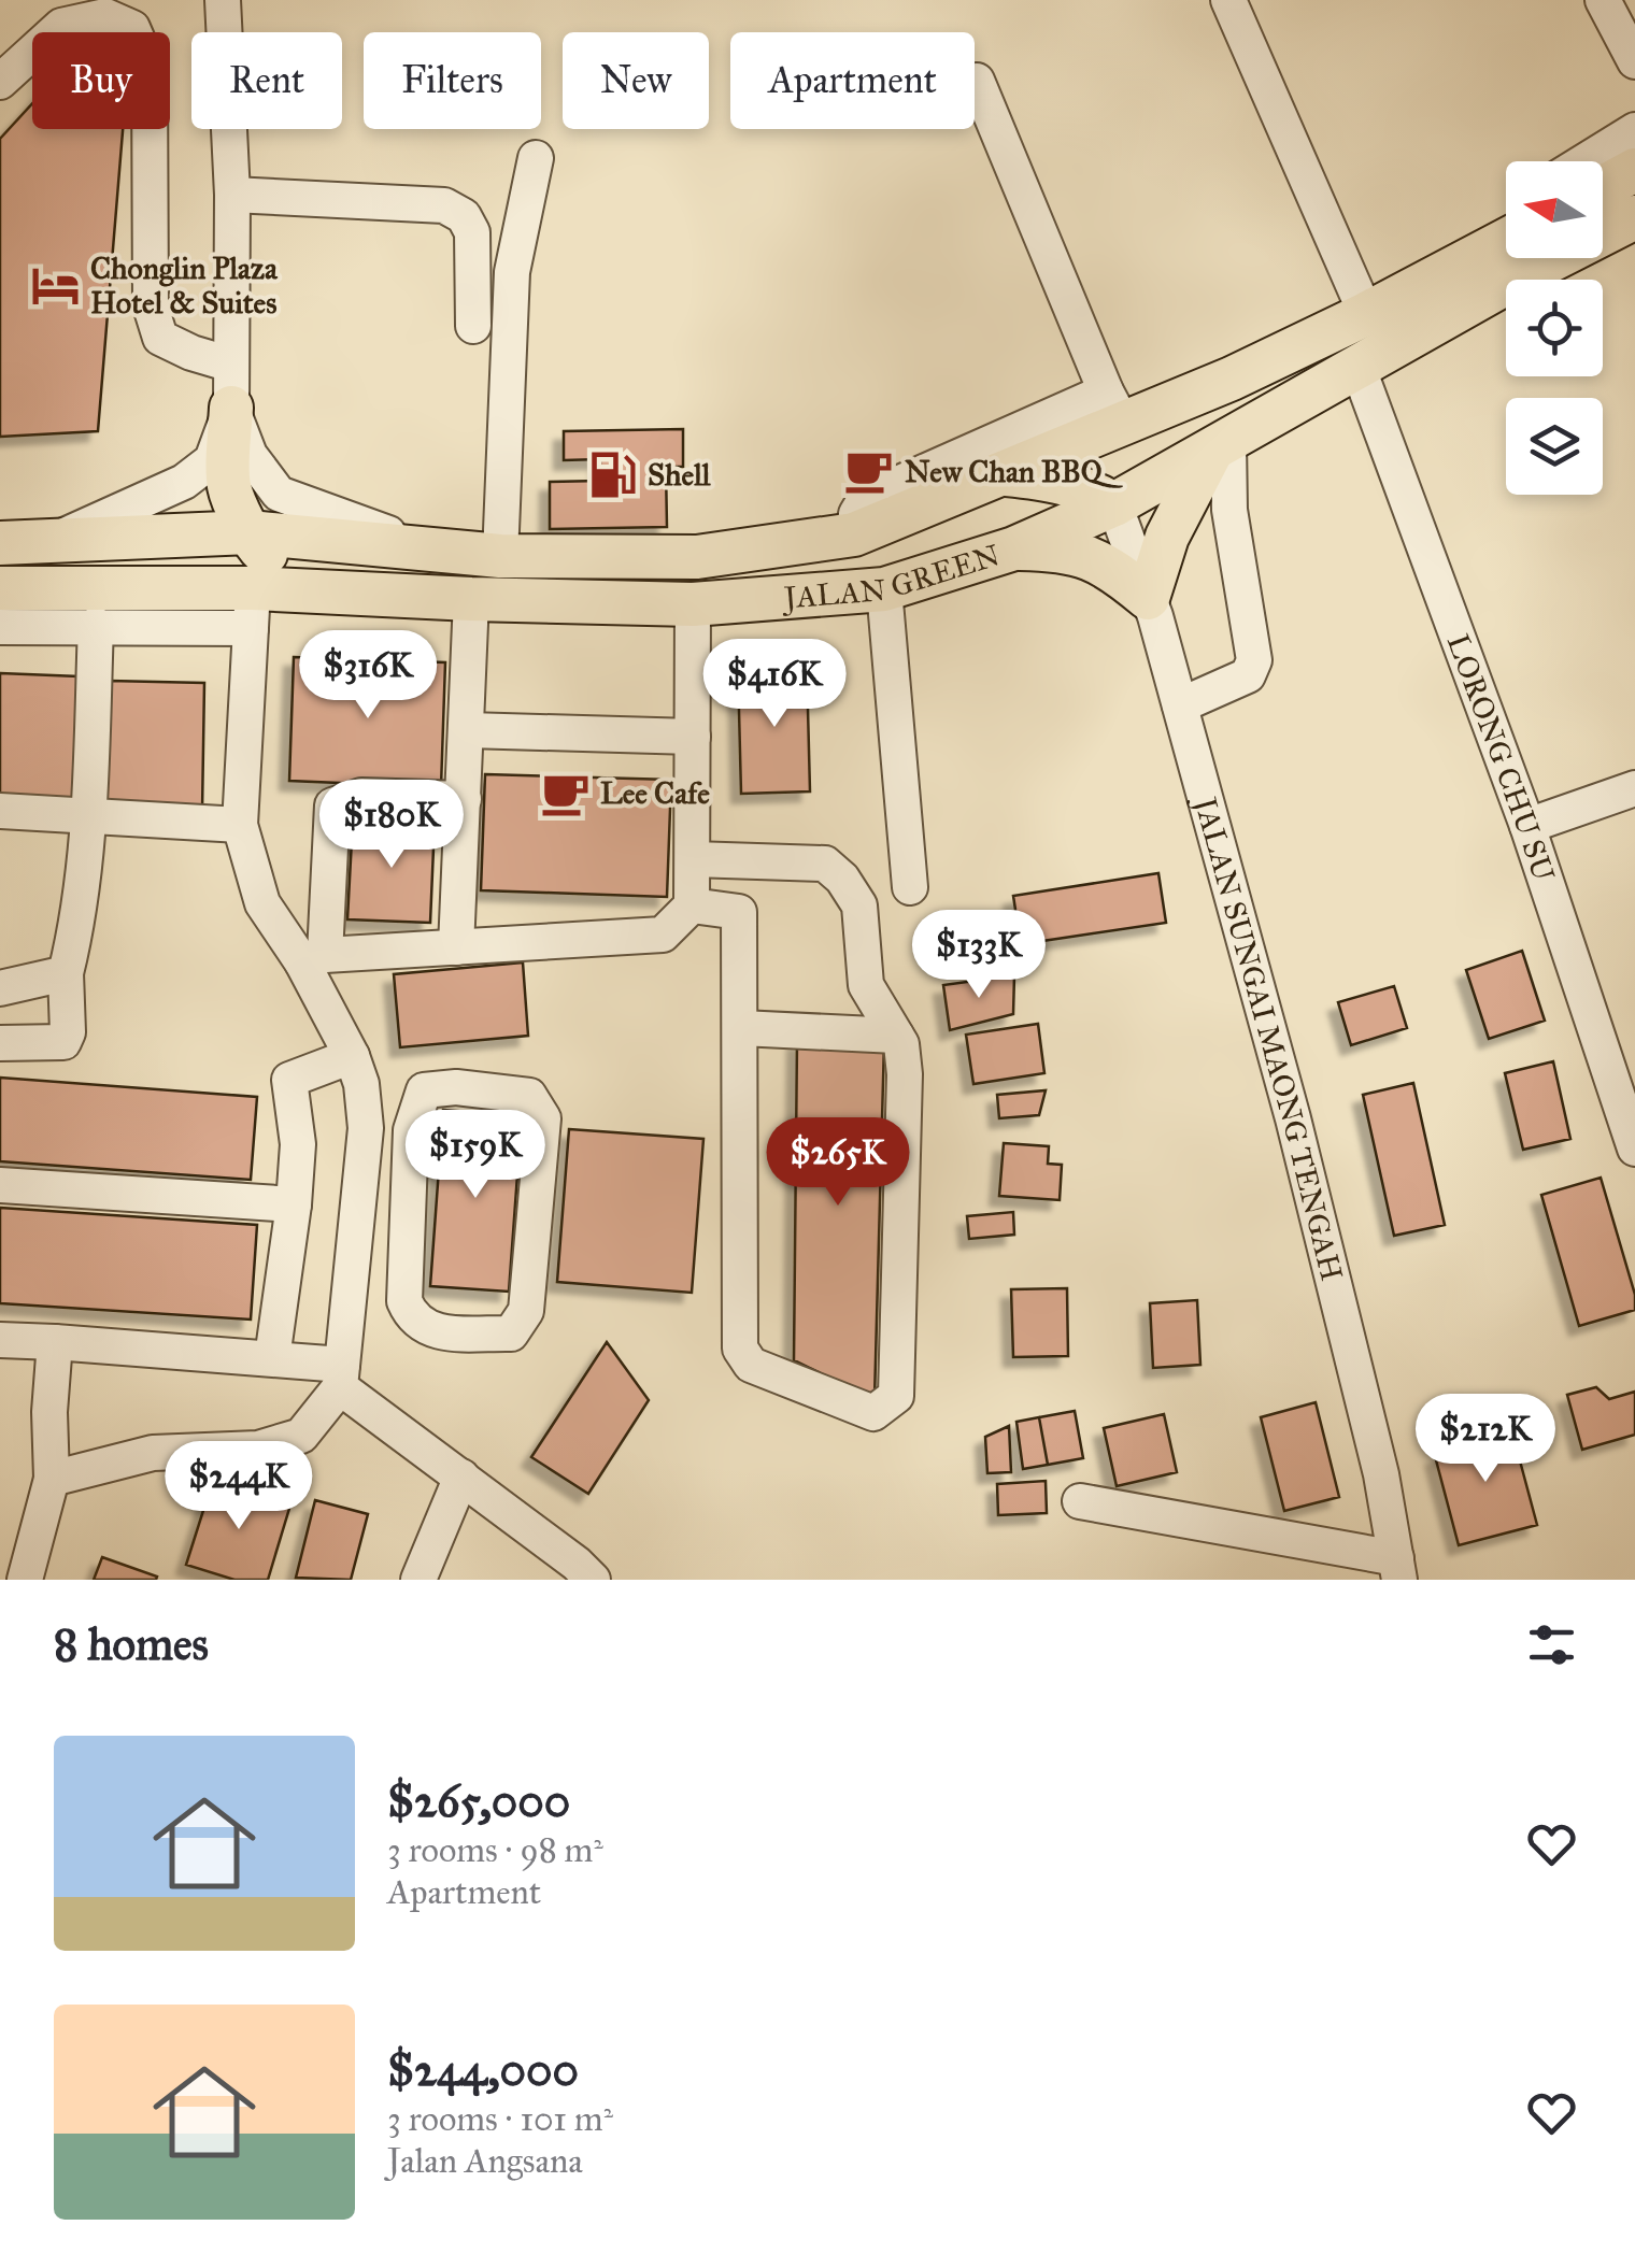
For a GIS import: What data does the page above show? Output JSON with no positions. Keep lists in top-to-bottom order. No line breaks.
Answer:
{"streets":{"main road":["JALAN GREEN"],"street":["LORONG CHU SU","JALAN SUNGAI MAONG TENGAH"]},"crossings":[["JALAN GREEN","LORONG CHU SU"],["JALAN GREEN","JALAN SUNGAI MAONG TENGAH"]],"places":{"hotel":["Chonglin Plaza Hotel & Suites"],"cafe":["New Chan BBQ","Lee Cafe"],"fuel station":["Shell"]},"north":"left","page":{"chip":["Buy","Rent","Filters","New","Apartment"],"price":["$316K","$416K","$180K","$133K","$159K","$265K","$212K","$244K"],"heading":"8 homes","list":[{"name":"$265,000","note":"3 rooms · 98 m² · Apartment"},{"name":"$244,000","note":"3 rooms · 101 m² · Jalan Angsana"}]}}
